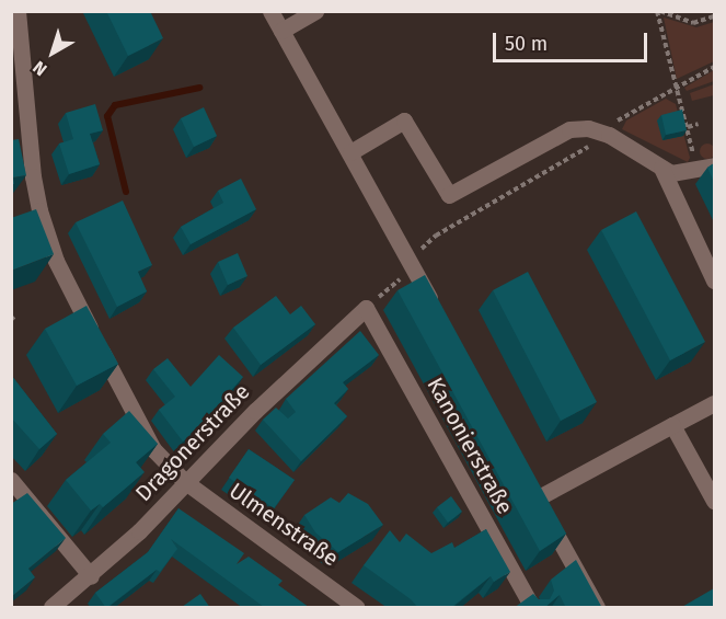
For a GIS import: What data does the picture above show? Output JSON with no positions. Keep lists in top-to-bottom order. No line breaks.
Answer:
{"streets":{"street":["Dragonerstraße","Kanonierstraße","Ulmenstraße"]},"crossings":[["Dragonerstraße","Kanonierstraße"],["Dragonerstraße","Ulmenstraße"]],"scale_bar":"50 m","north":"bottom left"}
